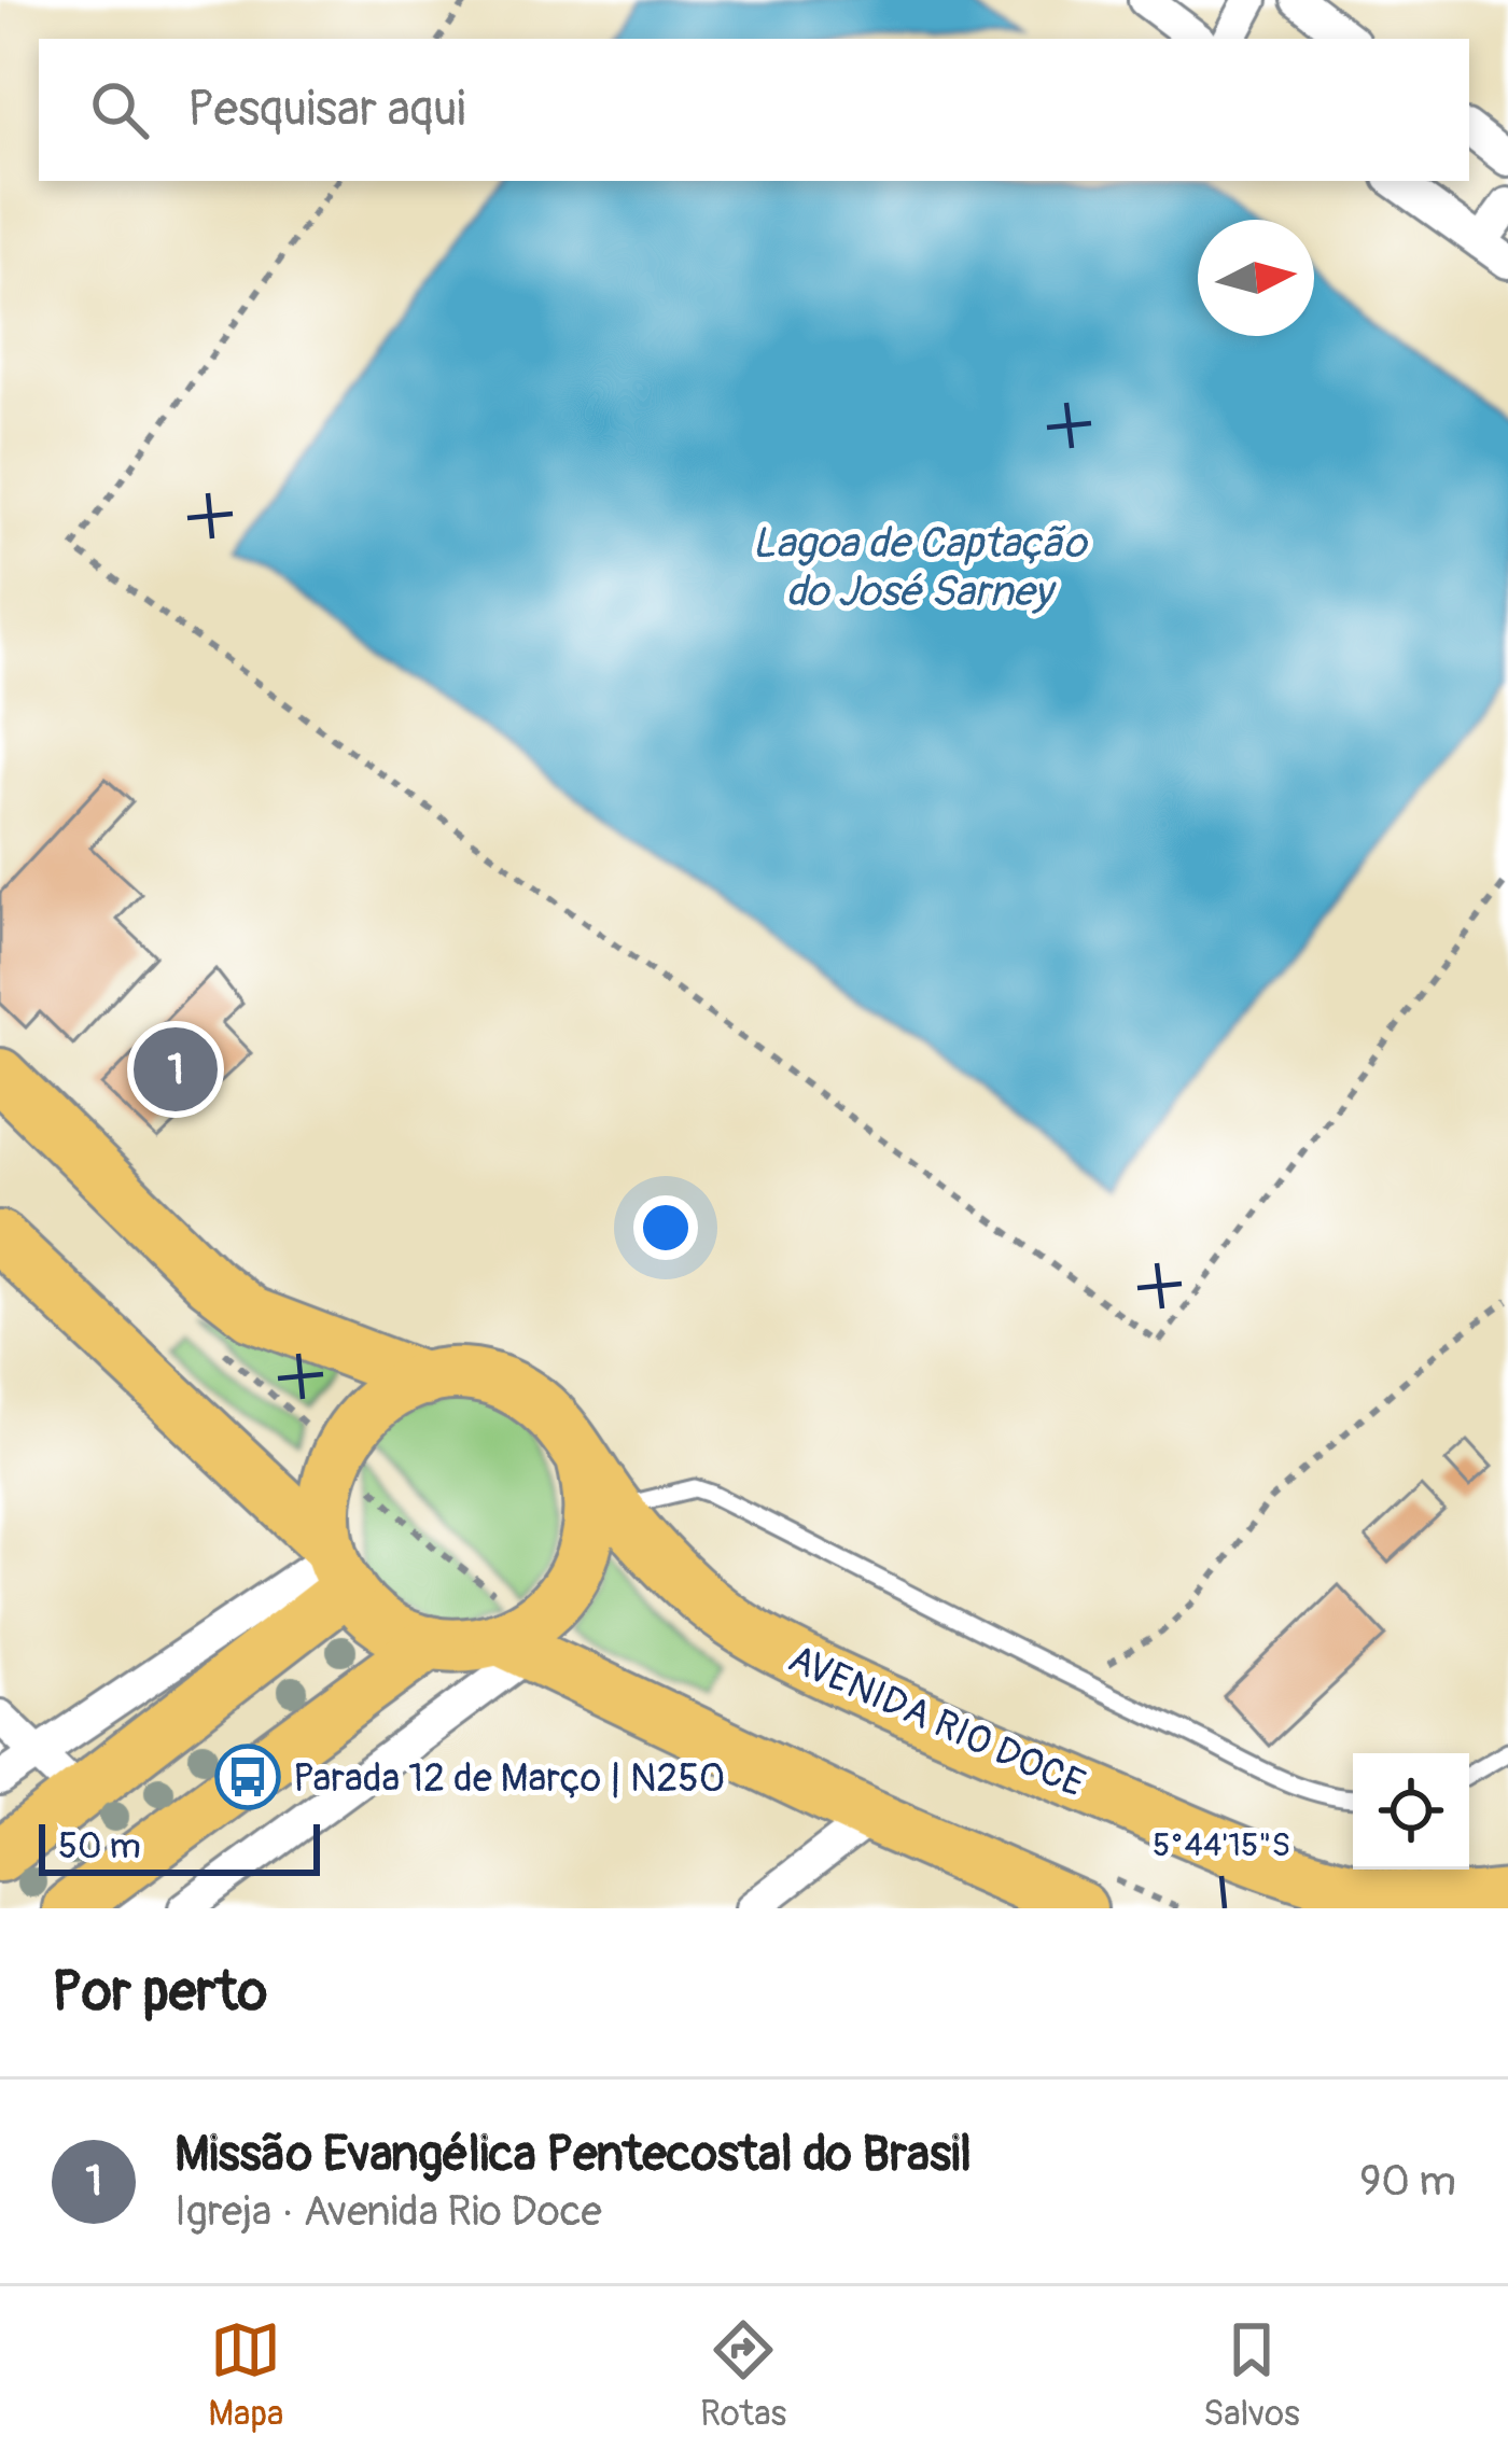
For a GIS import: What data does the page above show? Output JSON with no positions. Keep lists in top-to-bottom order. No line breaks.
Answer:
{"streets":{"main road":["AVENIDA RIO DOCE"]},"water":["Lagoa de Captação do José Sarney"],"places":{"bus stop":["Parada 12 de Março | N250"]},"scale_bar":"50 m","north":"right","page":{"search":"Pesquisar aqui","pins":"1","scale":"50 m","heading":"Por perto","list":[{"mark":"1","name":"Missão Evangélica Pentecostal do Brasil","note":"Igreja · Avenida Rio Doce","value":"90 m"}],"nav":["Mapa","Rotas","Salvos"]},"coordinates":["5°44'15\"S"]}
